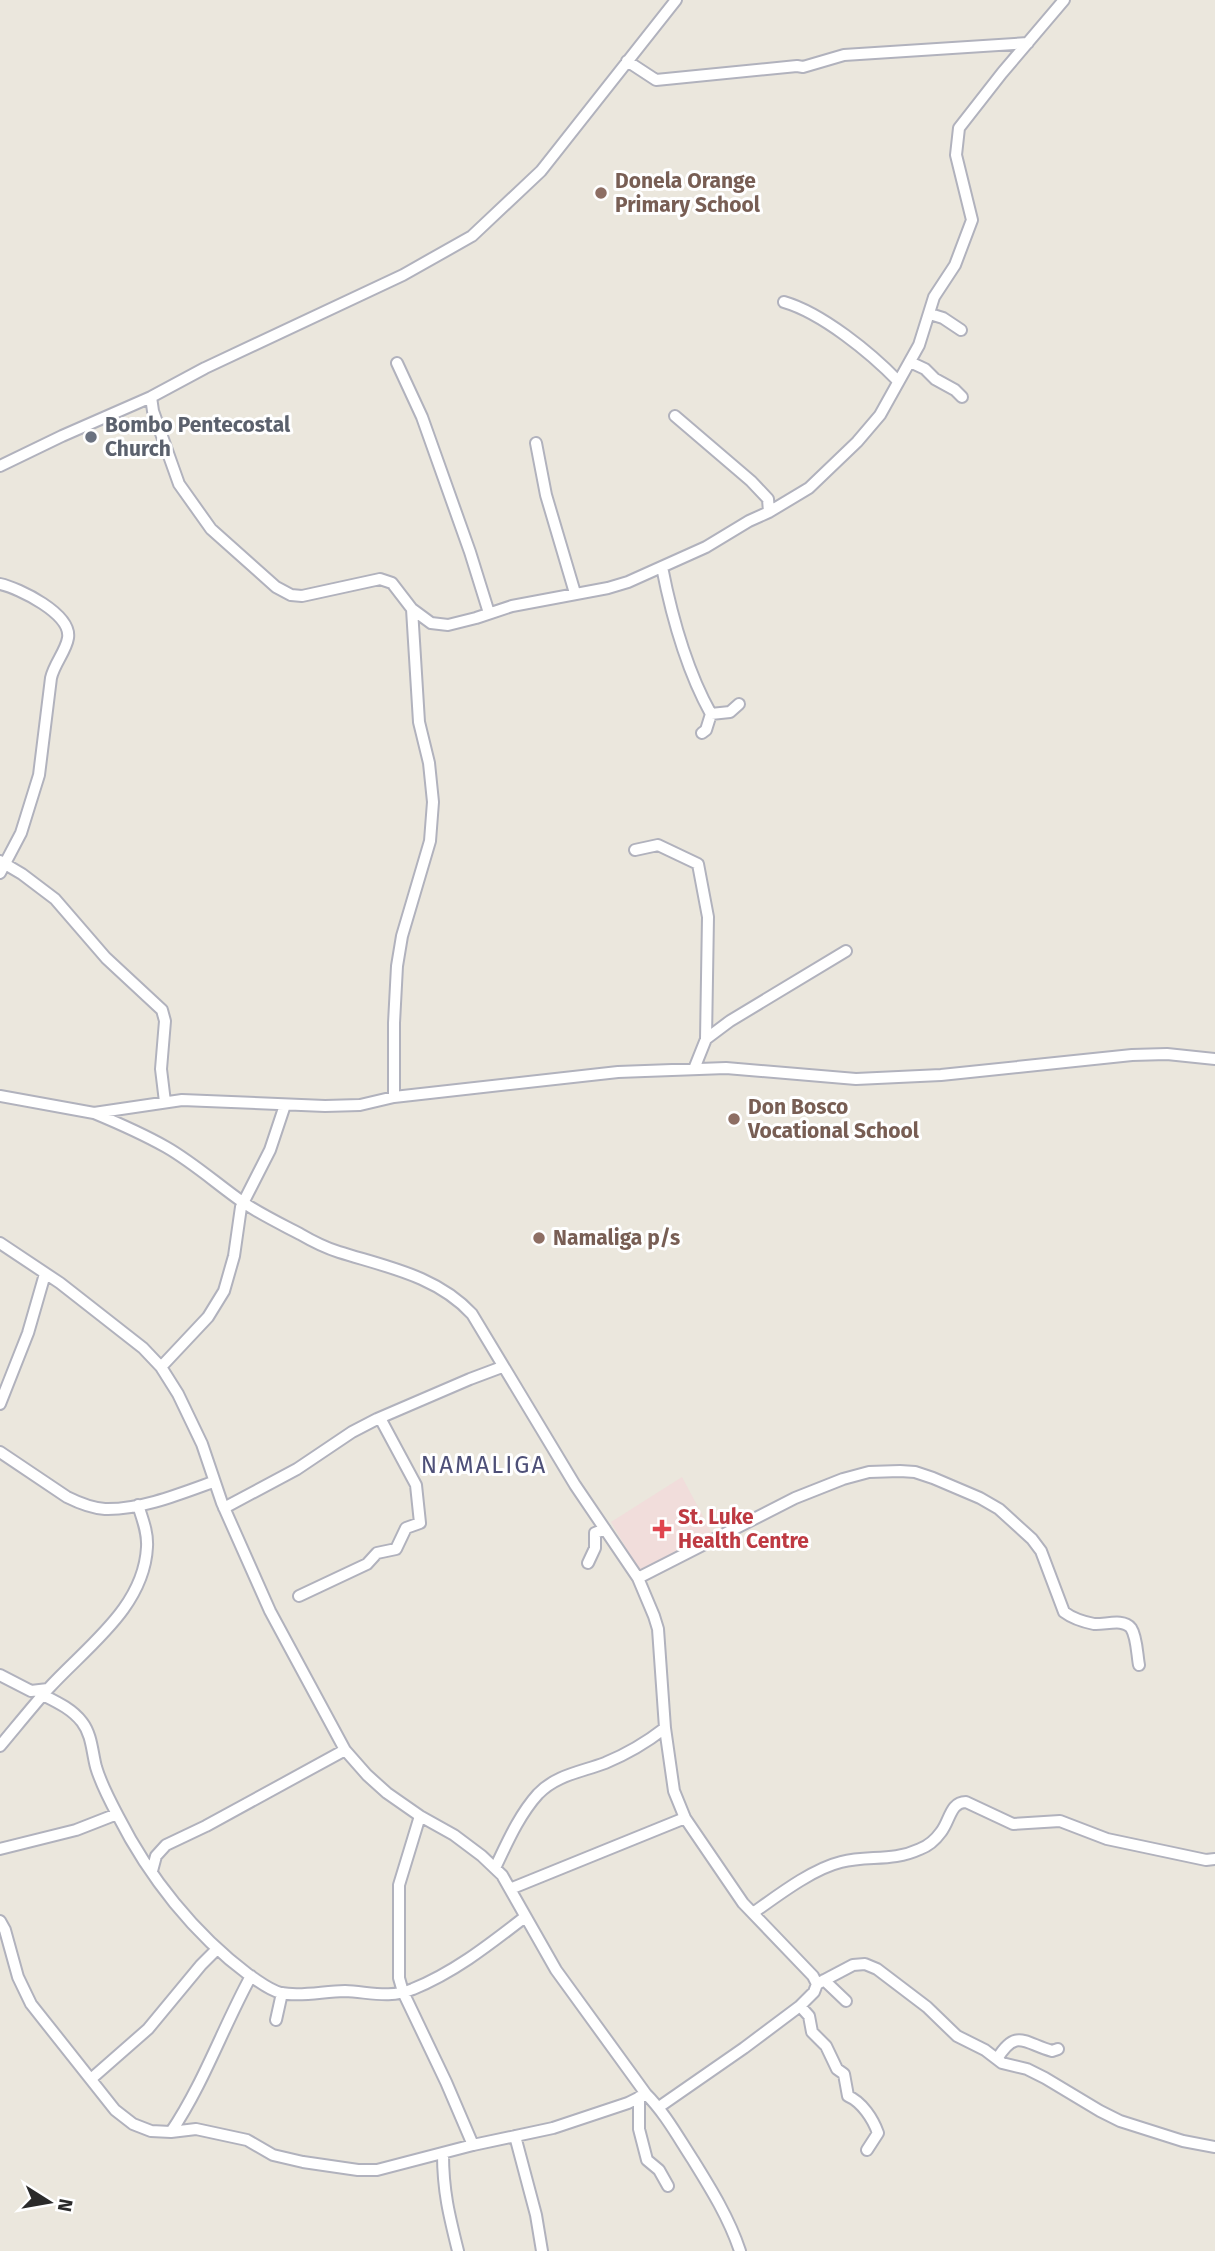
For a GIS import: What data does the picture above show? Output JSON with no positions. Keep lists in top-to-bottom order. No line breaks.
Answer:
{"districts":["NAMALIGA"],"places":{"other":["Donela Orange Primary School","Bombo Pentecostal Church","Don Bosco Vocational School","Namaliga p/s"],"health":["St. Luke Health Centre"]},"north":"right"}
